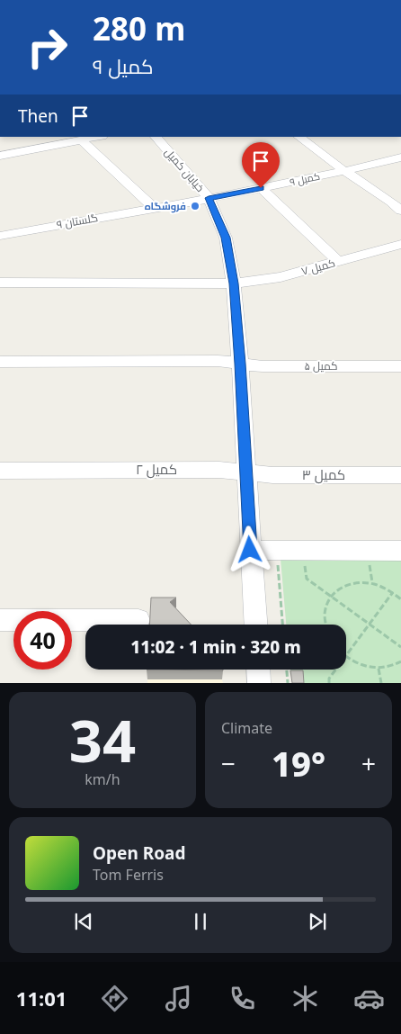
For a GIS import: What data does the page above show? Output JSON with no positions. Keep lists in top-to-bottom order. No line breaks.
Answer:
{"streets":{"street":["خیابان کمیل","کمیل ۹","گلستان ۹","کمیل ۷","کمیل ۵","کمیل ۲","کمیل ۳"]},"crossings":[["خیابان کمیل","کمیل ۹"],["خیابان کمیل","گلستان ۹"],["خیابان کمیل","کمیل ۷"],["خیابان کمیل","کمیل ۵"],["خیابان کمیل","کمیل ۲"],["خیابان کمیل","کمیل ۳"],["کمیل ۹","گلستان ۹"],["کمیل ۲","کمیل ۳"]],"places":["فروشگاه"],"page":{"turn":["280 m","کمیل ۹"],"then":"Then","limit":"40","trip":"11:02 · 1 min · 320 m","tile":[["34","km/h"],"Climate"],"heat":["−","19°","+"],"song":["Open Road","Tom Ferris"],"tabs":"11:01"}}
